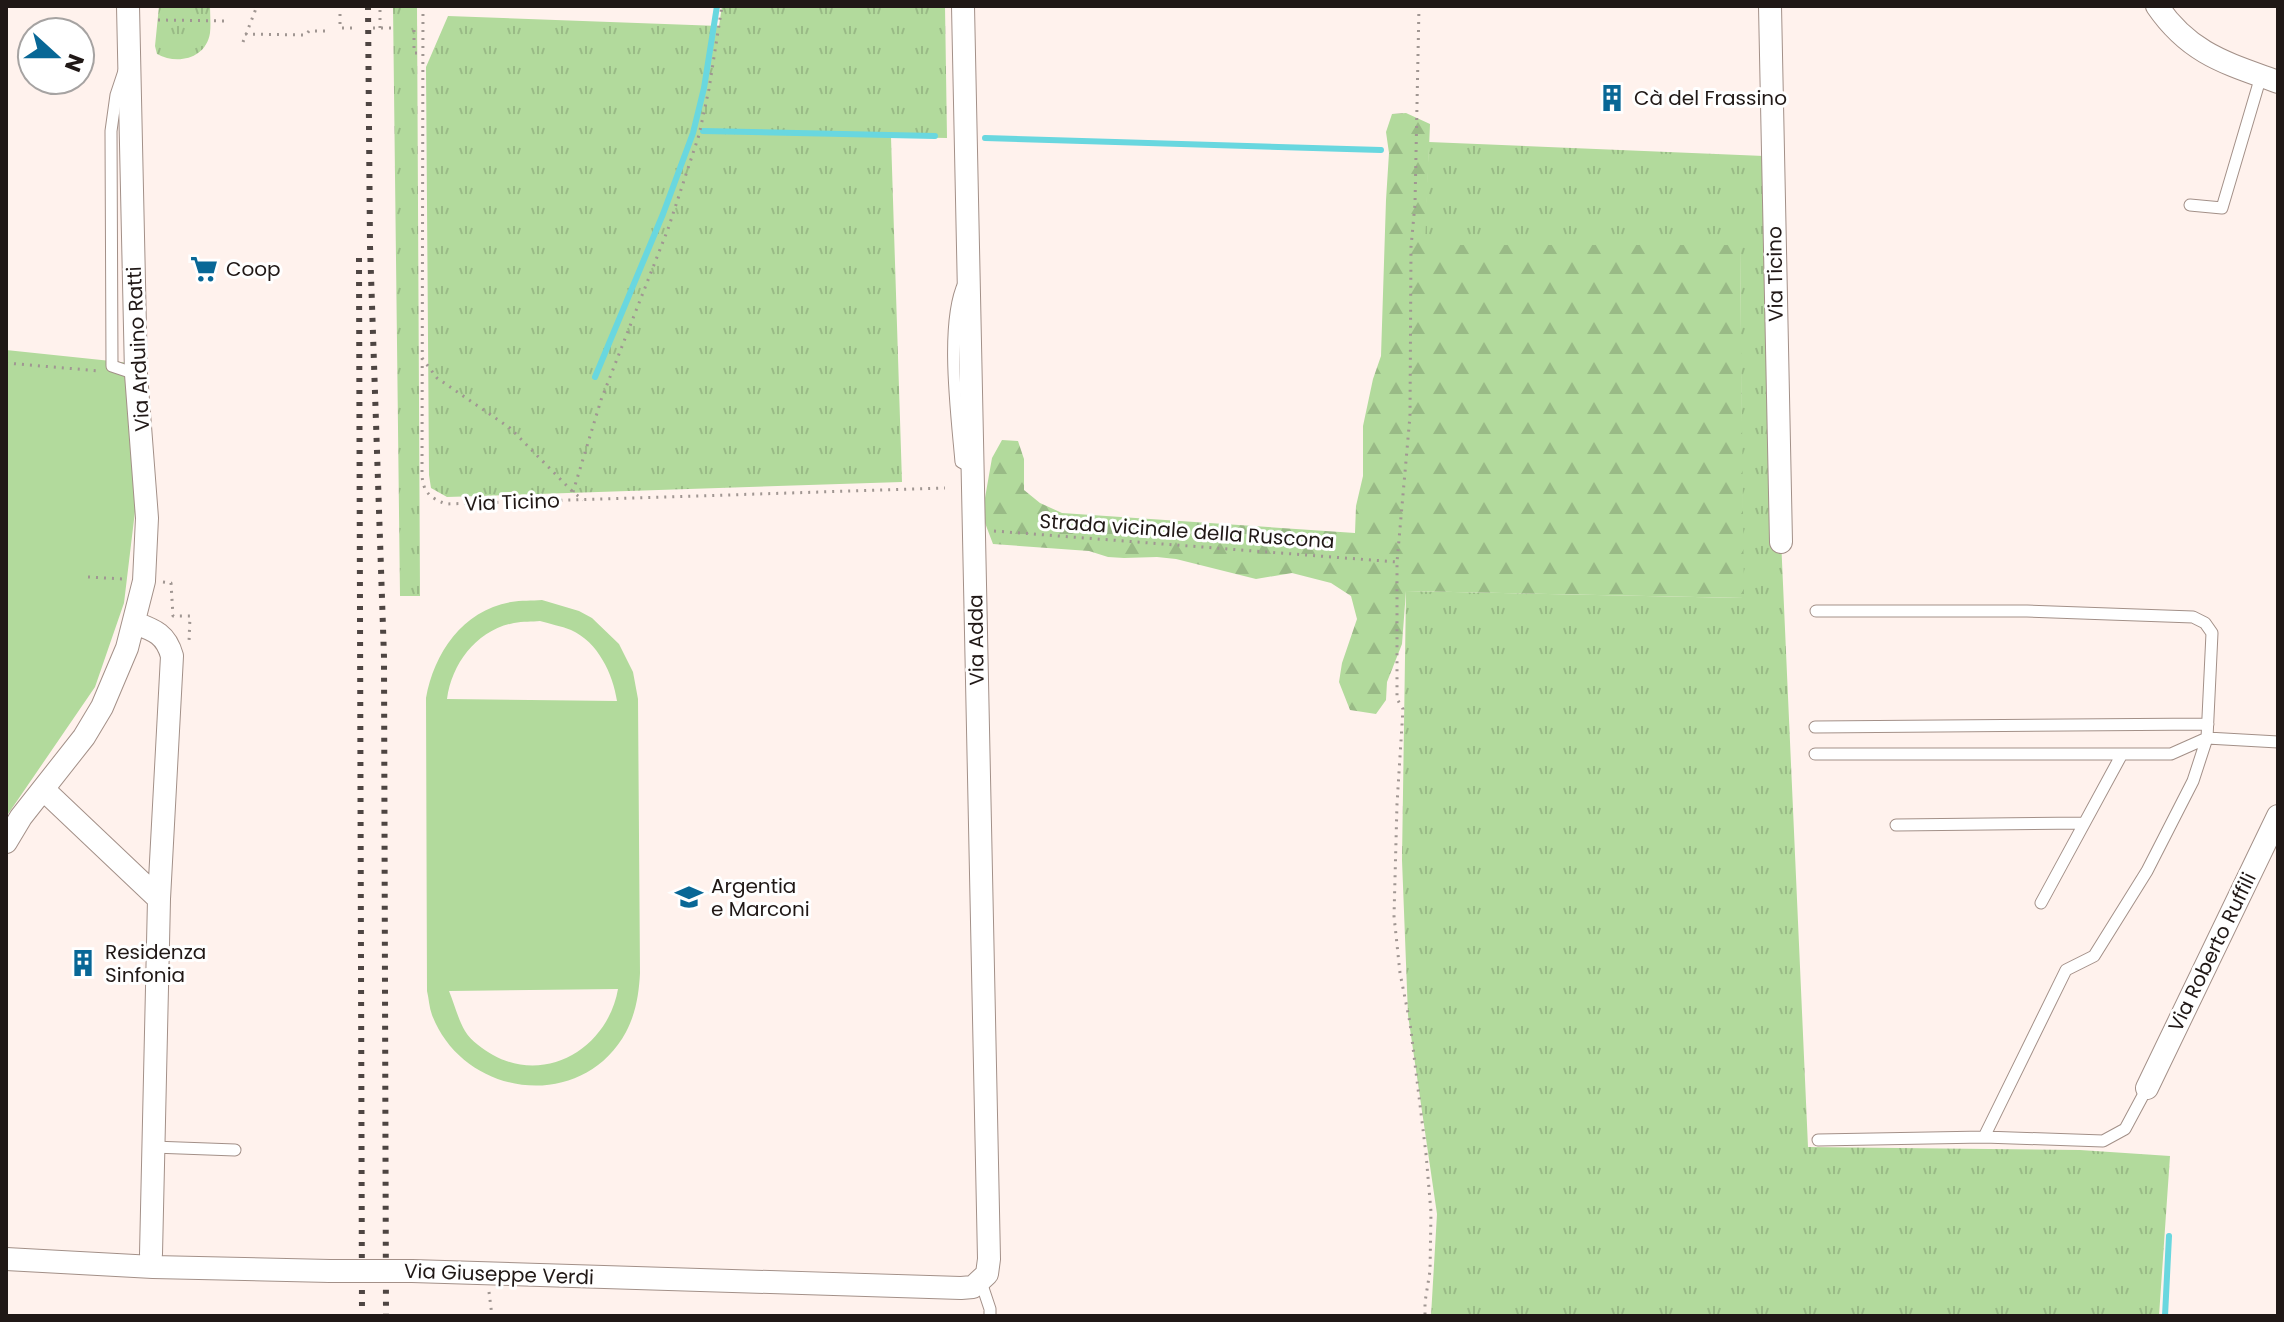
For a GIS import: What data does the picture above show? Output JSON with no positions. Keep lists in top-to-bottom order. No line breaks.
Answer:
{"streets":{"street":["Via Ticino","Via Arduino Ratti","Via Adda","Via Roberto Ruffili","Via Giuseppe Verdi"],"path":["Strada vicinale della Ruscona"]},"crossings":[["Strada vicinale della Ruscona","Via Adda"],["Via Adda","Via Giuseppe Verdi"]],"places":{"building":["Cà del Frassino","Residenza Sinfonia"],"supermarket":["Coop"],"school or university":["Argentia e Marconi"]},"north":"right"}
